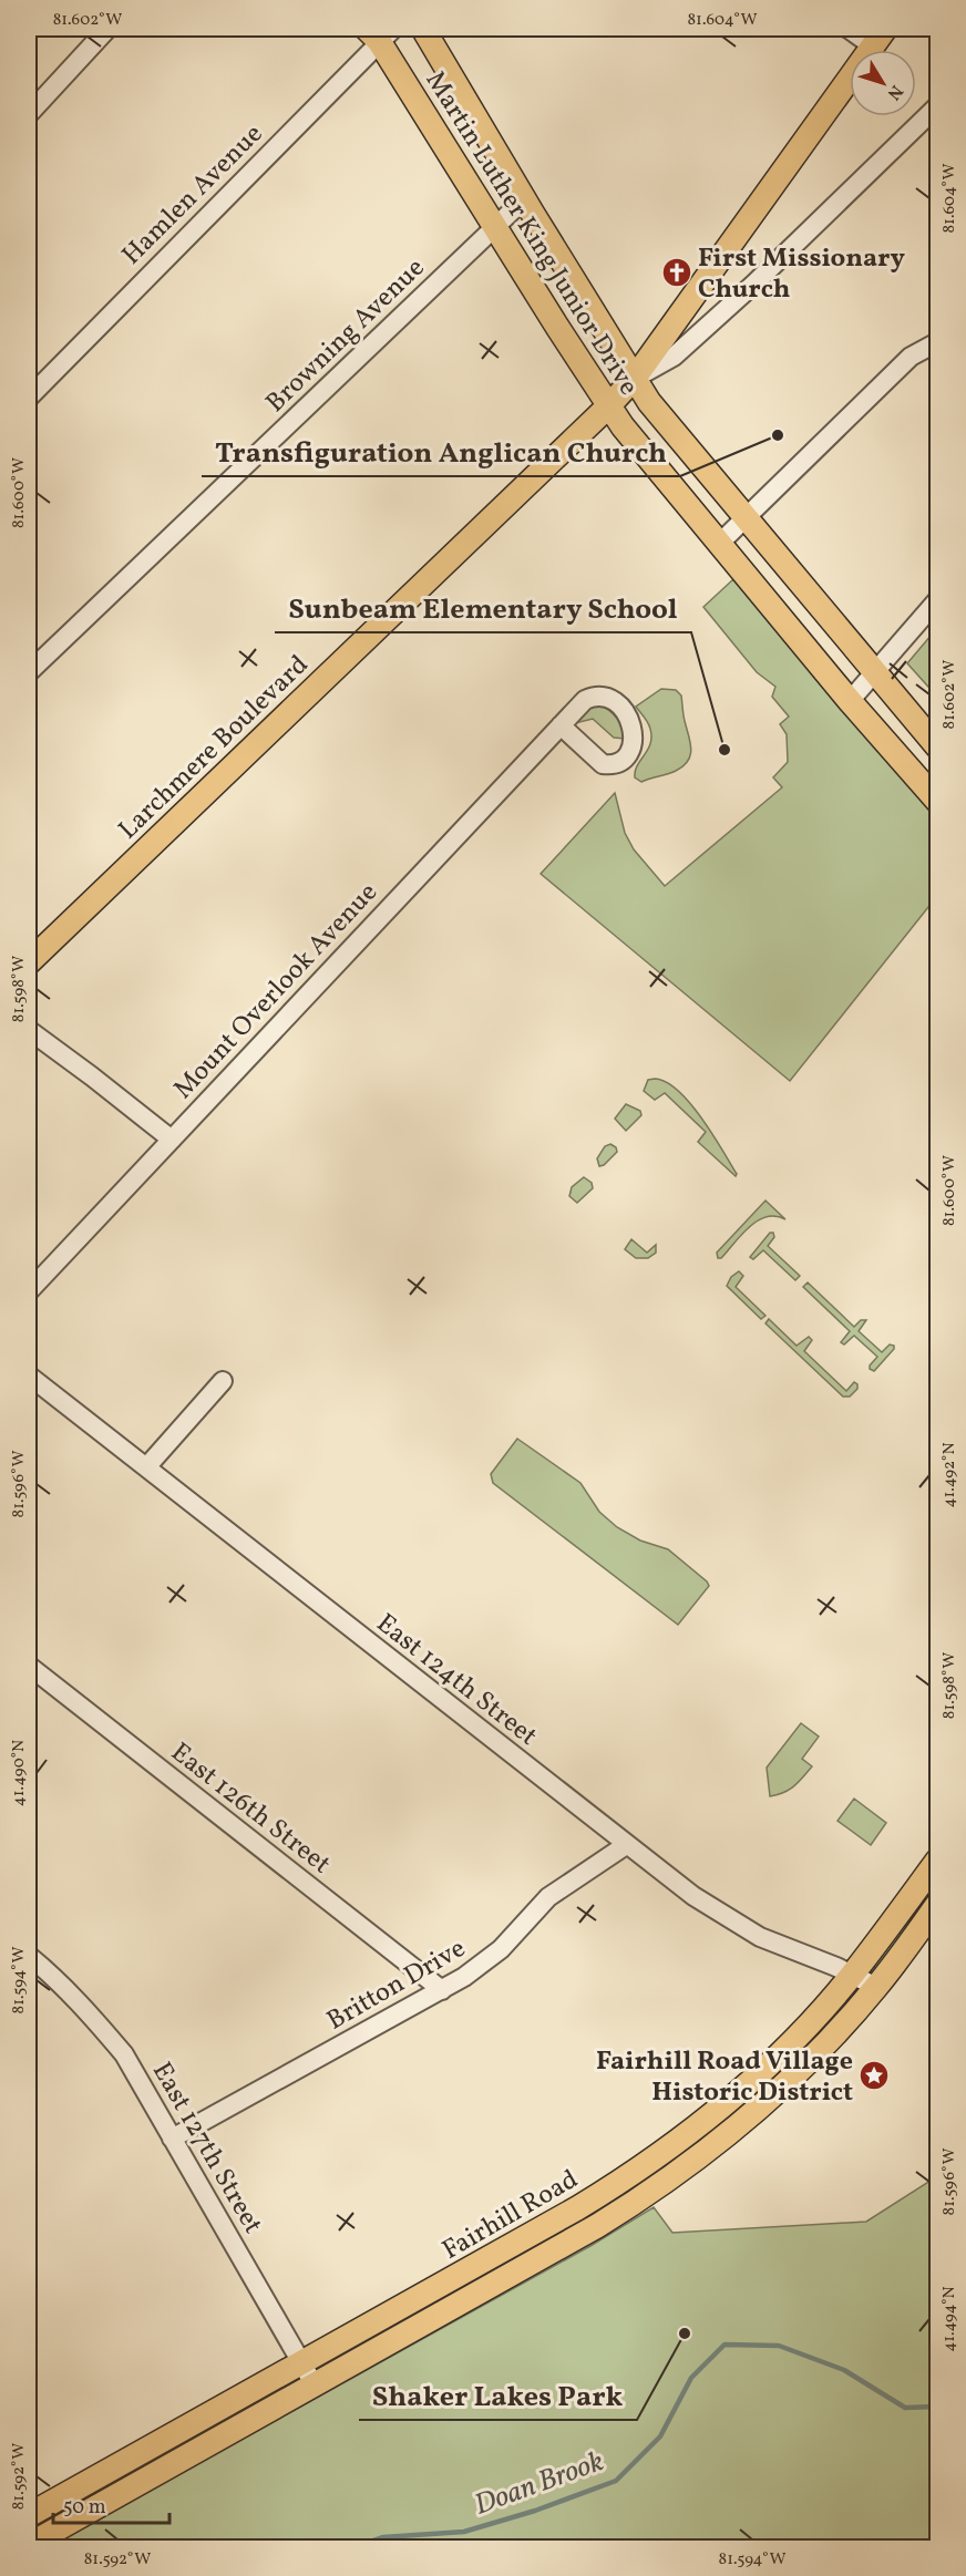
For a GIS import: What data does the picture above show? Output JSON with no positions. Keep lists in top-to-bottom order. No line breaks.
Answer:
{"streets":{"main road":["Martin Luther King Junior Drive","Larchmere Boulevard","Fairhill Road"],"street":["Hamlen Avenue","Browning Avenue","Mount Overlook Avenue","East 124th Street","East 126th Street","Britton Drive","East 127th Street"]},"crossings":[["Hamlen Avenue","Martin Luther King Junior Drive"],["Martin Luther King Junior Drive","Browning Avenue"],["Martin Luther King Junior Drive","Larchmere Boulevard"],["East 124th Street","Britton Drive"],["East 124th Street","Fairhill Road"],["East 126th Street","Britton Drive"],["Britton Drive","East 127th Street"],["East 127th Street","Fairhill Road"]],"water":["Doan Brook"],"places":{"church":["First Missionary Church"],"other":["Transfiguration Anglican Church","Sunbeam Elementary School","Shaker Lakes Park"],"place":["Fairhill Road Village Historic District"]},"scale_bar":"50 m","north":"bottom right","coordinates":["81.602°W","81.604°W","81.600°W","81.598°W","41.492°N","81.596°W","41.490°N","81.594°W","41.494°N","81.592°W"]}
